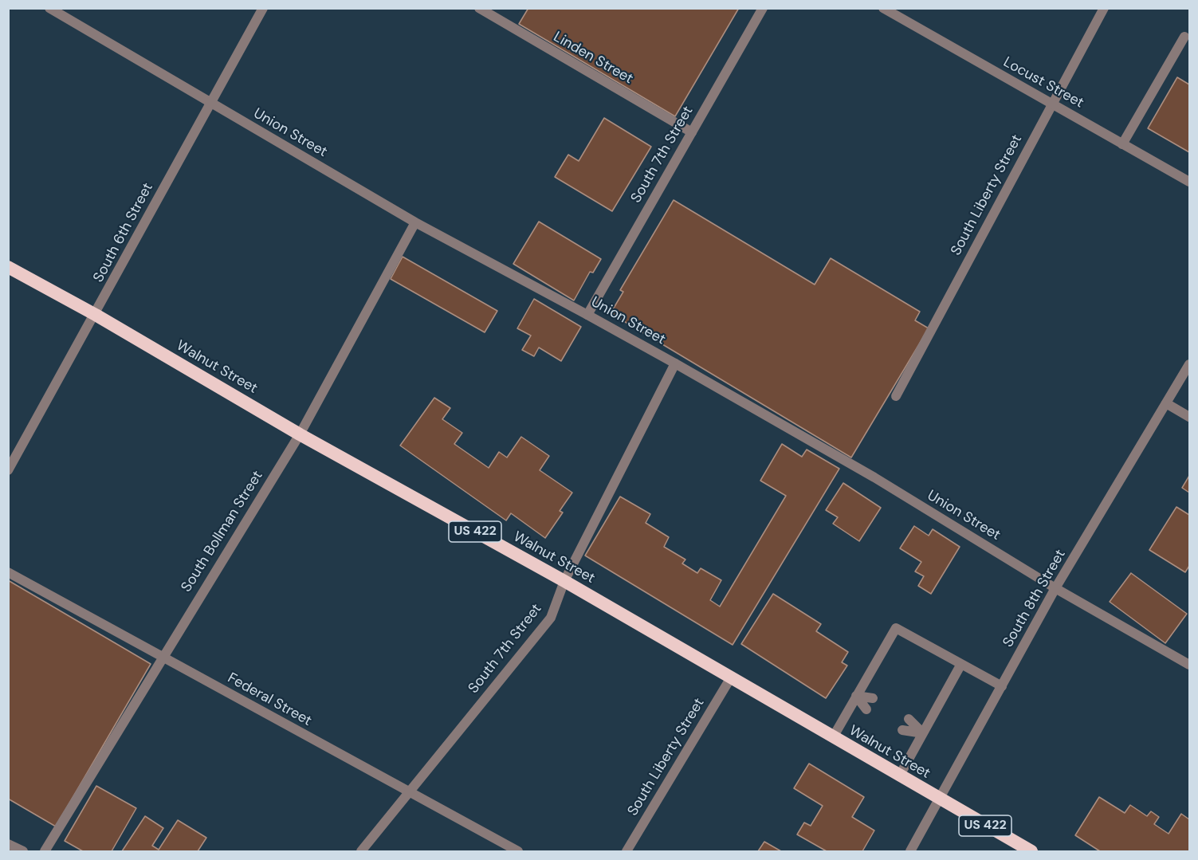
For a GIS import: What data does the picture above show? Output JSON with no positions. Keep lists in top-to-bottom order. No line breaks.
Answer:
{"streets":{"highway":["Walnut Street","US 422"],"street":["Linden Street","Locust Street","Union Street","South 7th Street","South Liberty Street","South 6th Street","South Bollman Street","South 8th Street","Federal Street"]},"crossings":[["Linden Street","South 7th Street"],["Locust Street","South Liberty Street"],["Union Street","South 7th Street"],["Union Street","South 6th Street"],["Union Street","South Bollman Street"],["Union Street","South 8th Street"],["South 7th Street","Walnut Street"],["South 7th Street","Federal Street"],["South Liberty Street","Walnut Street"],["South 6th Street","Walnut Street"],["Walnut Street","South Bollman Street"],["Walnut Street","South 8th Street"],["South Bollman Street","Federal Street"]]}
